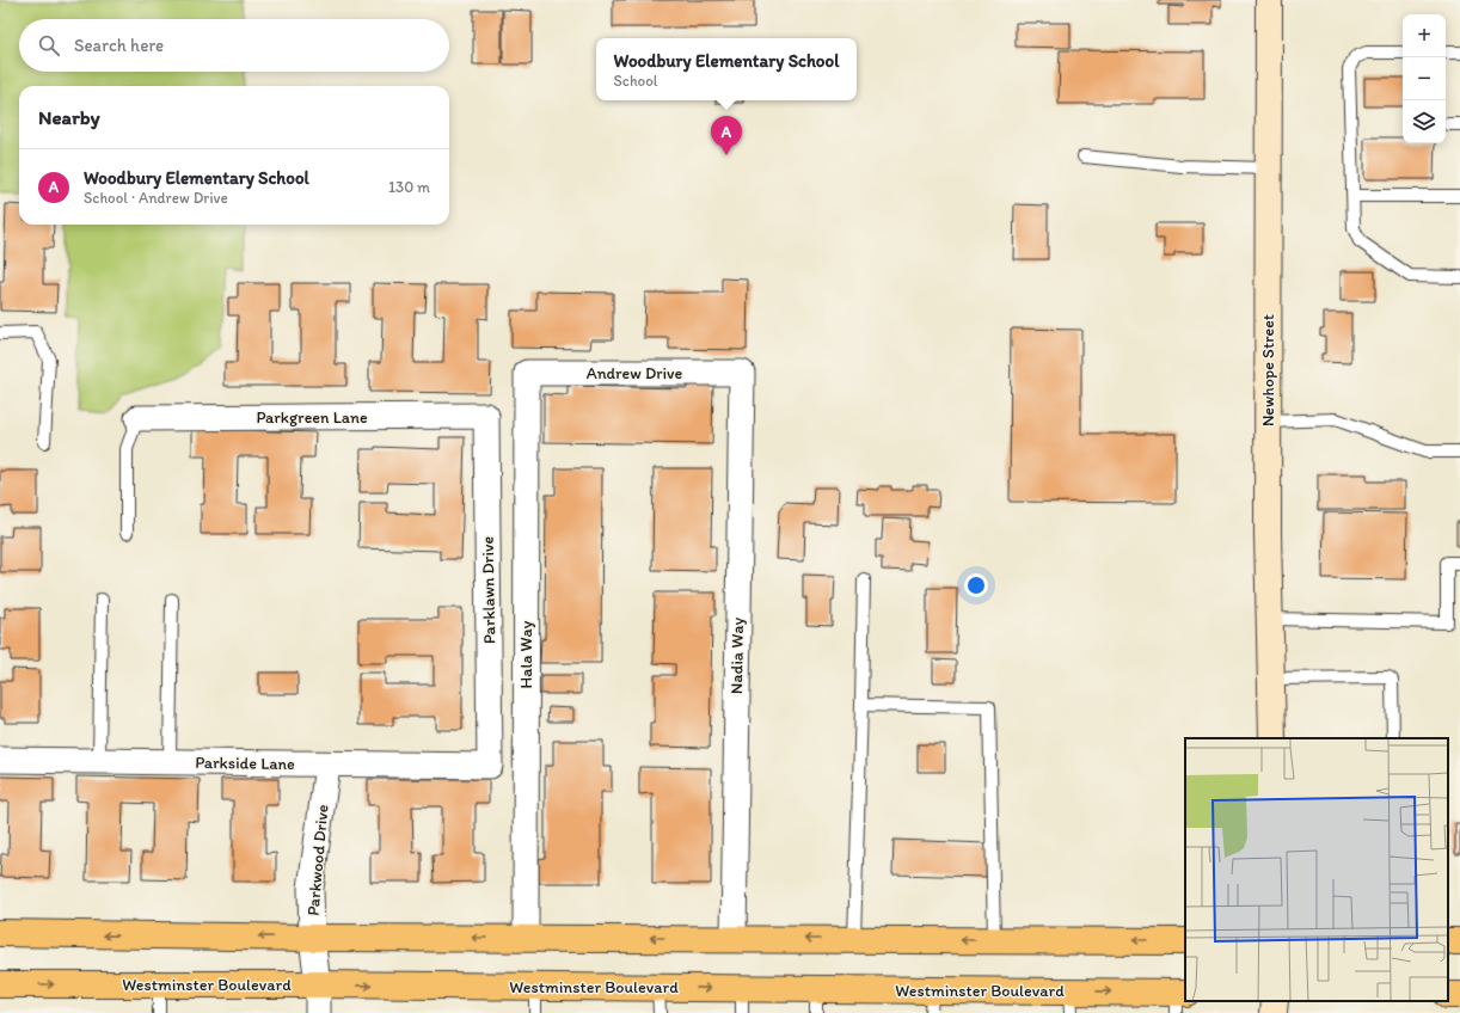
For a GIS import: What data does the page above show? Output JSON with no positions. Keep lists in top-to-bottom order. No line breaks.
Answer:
{"streets":{"main road":["Westminster Boulevard"],"street":["Newhope Street","Andrew Drive","Parkgreen Lane","Parklawn Drive","Hala Way","Nadia Way","Parkside Lane","Parkwood Drive"]},"crossings":[["Andrew Drive","Hala Way"],["Andrew Drive","Nadia Way"],["Parkgreen Lane","Parklawn Drive"],["Parklawn Drive","Parkside Lane"],["Parkside Lane","Parkwood Drive"],["Parkwood Drive","Westminster Boulevard"]],"page":{"map_buttons":["+","−"],"search":"Search here","popup":["Woodbury Elementary School","School"],"heading":"Nearby","pins":"A","list":[{"mark":"A","name":"Woodbury Elementary School","note":"School · Andrew Drive","value":"130 m"}]}}
